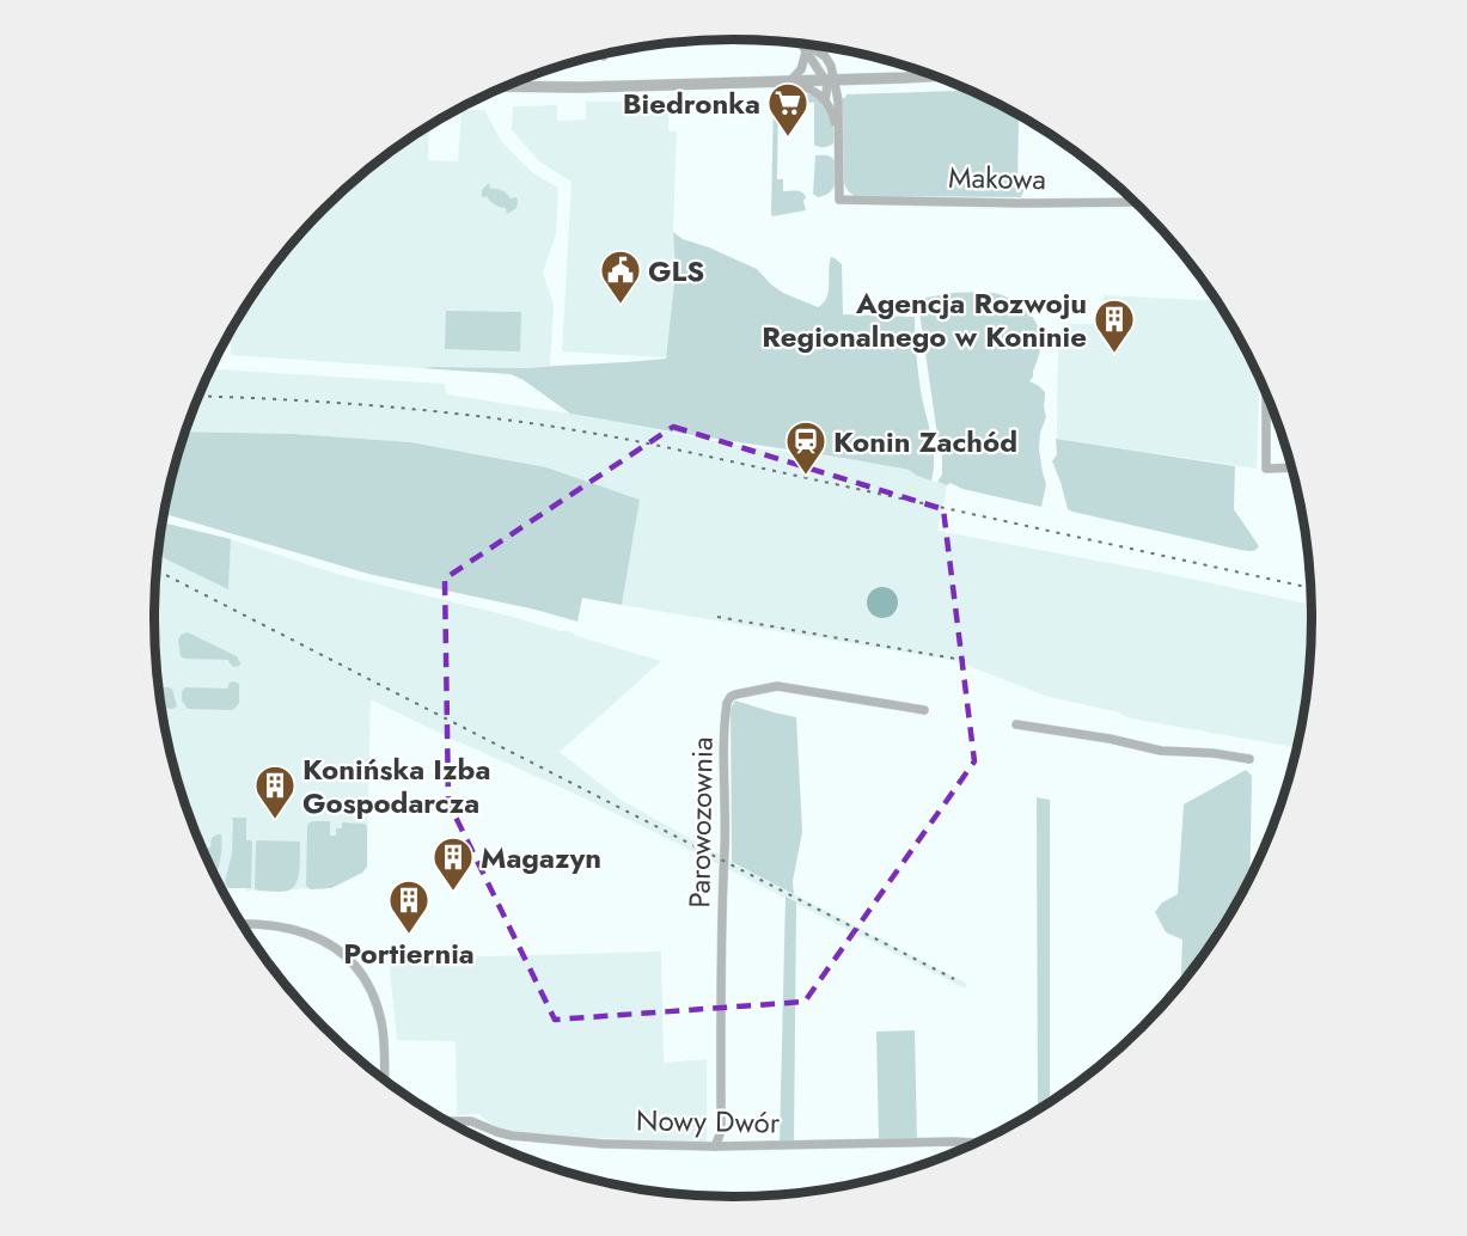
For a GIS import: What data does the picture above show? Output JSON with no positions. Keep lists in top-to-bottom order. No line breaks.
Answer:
{"streets":{"street":["Makowa","Parowozownia","Nowy Dwór"]},"crossings":[["Parowozownia","Nowy Dwór"]],"places":{"supermarket":["Biedronka"],"public building":["GLS"],"building":["Agencja Rozwoju Regionalnego w Koninie","Konińska Izba Gospodarcza","Magazyn","Portiernia"],"station":["Konin Zachód"]}}
